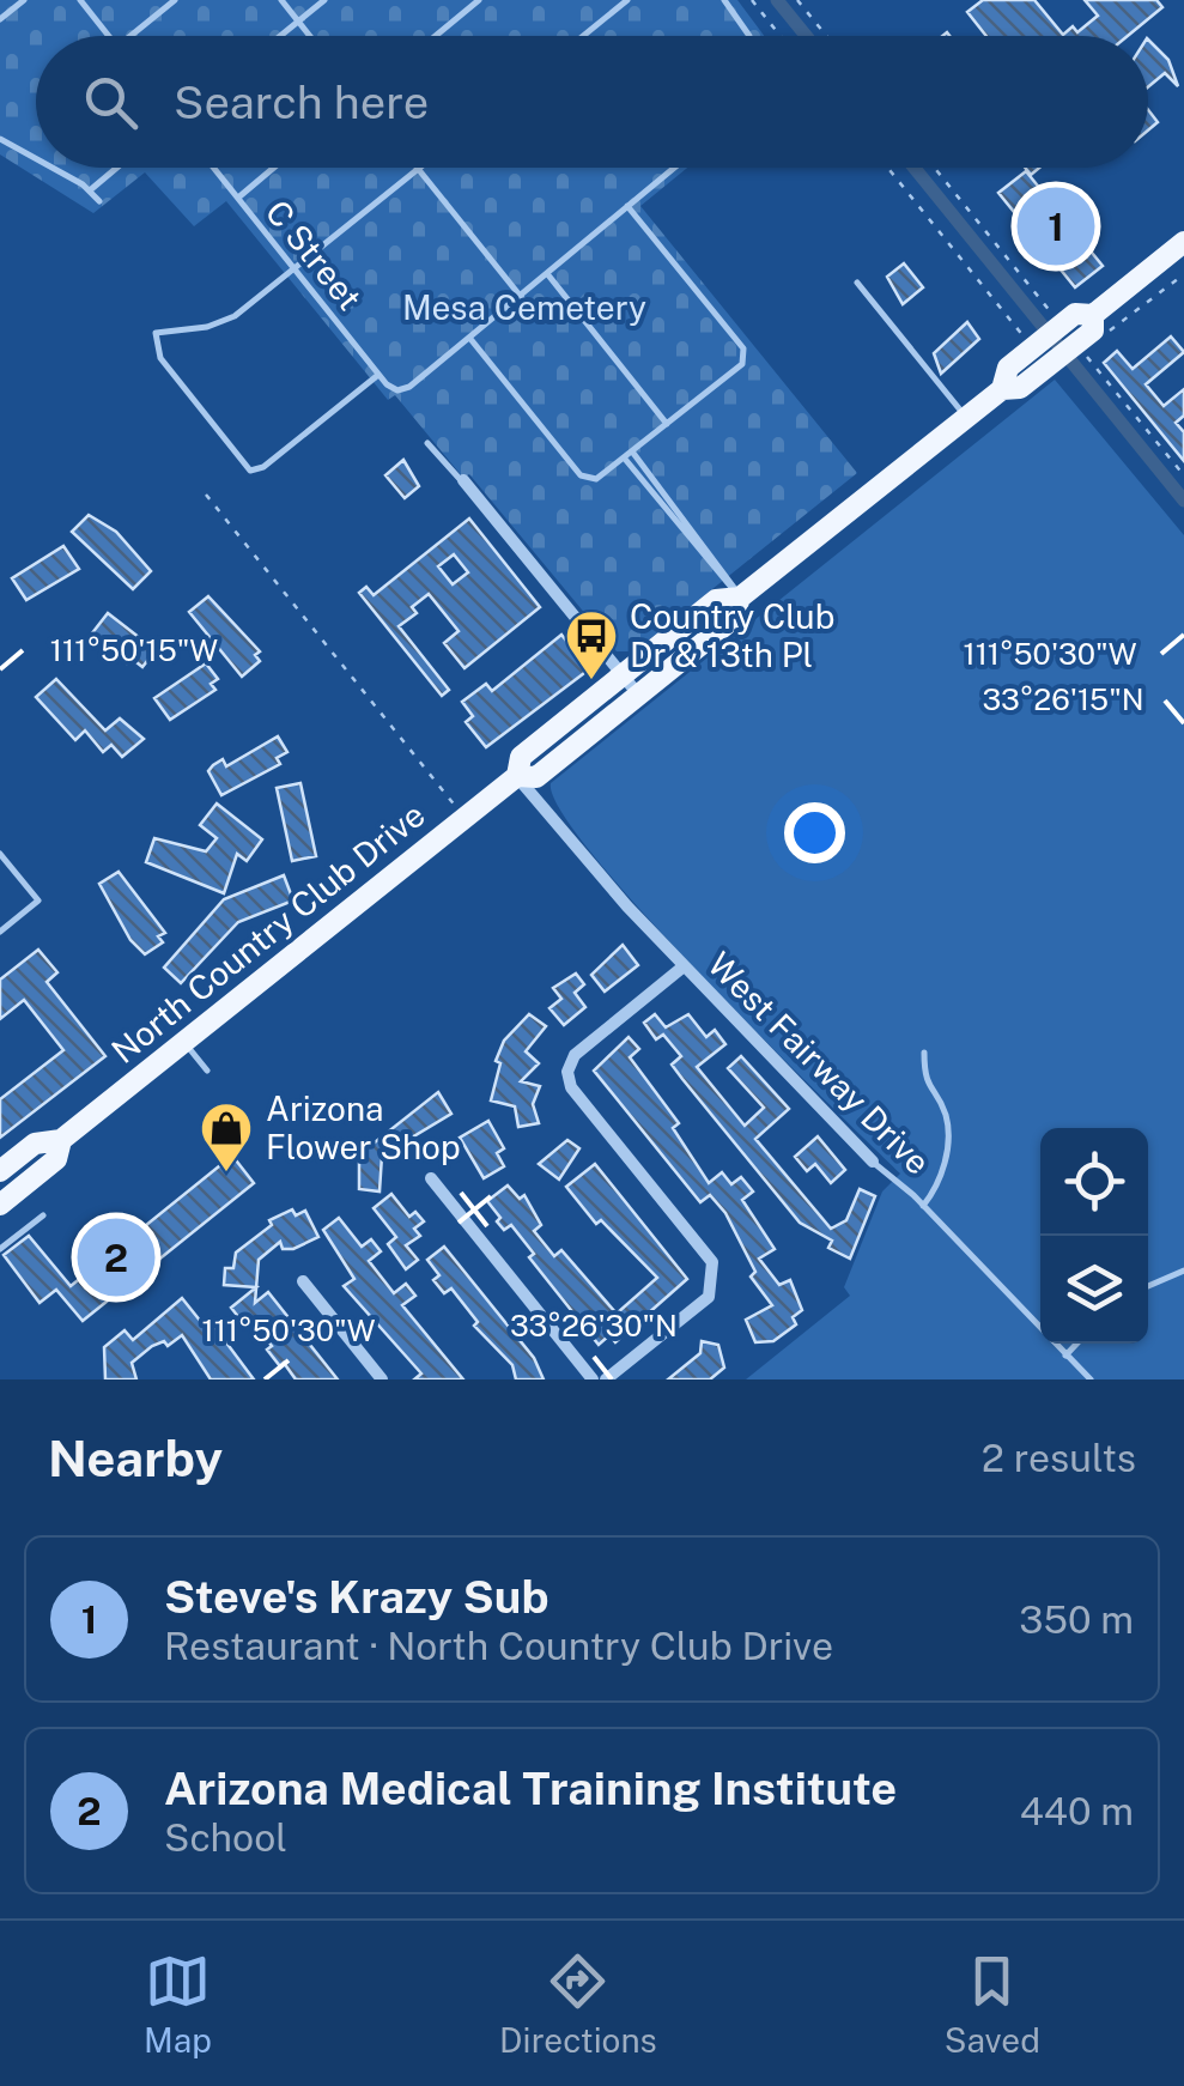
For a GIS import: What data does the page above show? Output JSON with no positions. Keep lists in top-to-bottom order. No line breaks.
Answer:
{"streets":{"main road":["North Country Club Drive"],"street":["West Fairway Drive"],"lane":["C Street"]},"crossings":[["North Country Club Drive","West Fairway Drive"]],"parks":["Mesa Cemetery"],"places":{"bus stop":["Country Club Dr & 13th Pl"],"shop":["Arizona Flower Shop"]},"page":{"search":"Search here","pins":["1","2"],"heading":["Nearby","2 results"],"list":[{"mark":"1","name":"Steve's Krazy Sub","note":"Restaurant · North Country Club Drive","value":"350 m"},{"mark":"2","name":"Arizona Medical Training Institute","note":"School","value":"440 m"}],"nav":["Map","Directions","Saved"]},"coordinates":["111°50'15\"W","111°50'30\"W","33°26'15\"N","33°26'30\"N"]}
